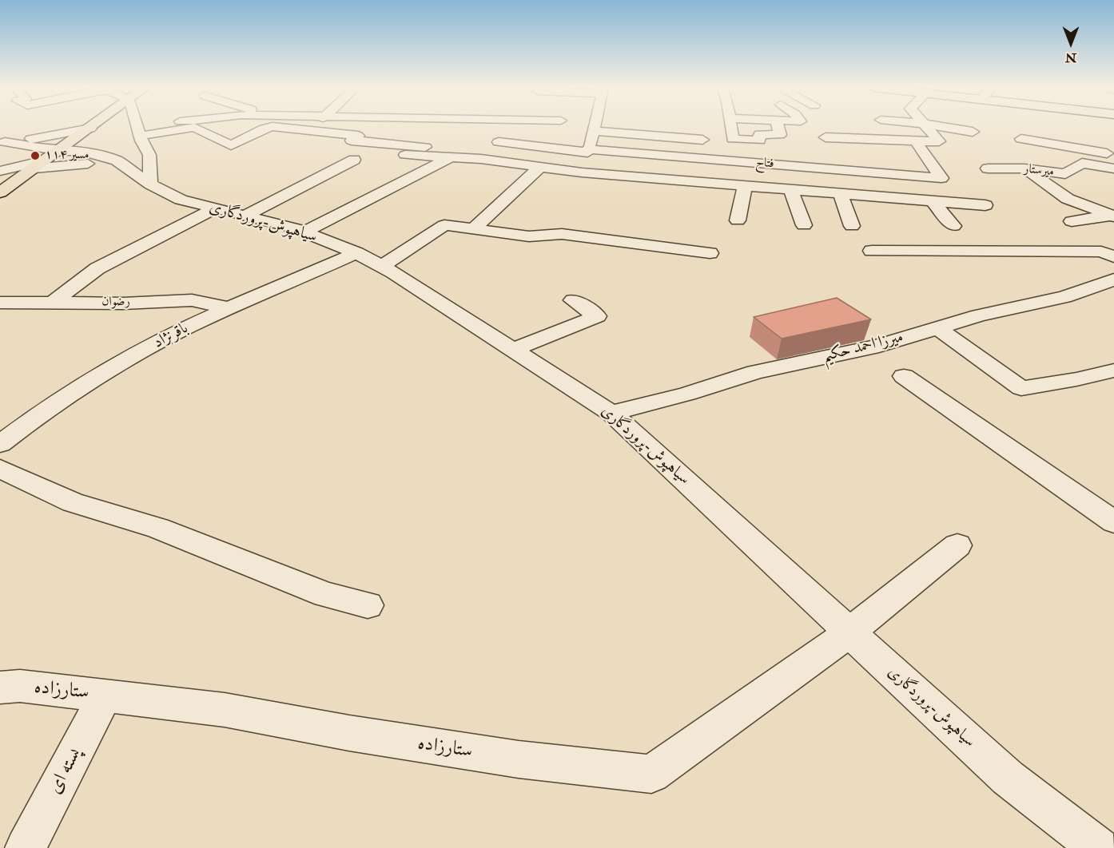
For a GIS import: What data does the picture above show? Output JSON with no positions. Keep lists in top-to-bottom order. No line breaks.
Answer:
{"streets":{"street":["فتاح","میرستار","سیاهپوش-پروردگاری","رضوان","باقرنژاد","میرزا احمد حکیم","ستارزاده","پسته ای"]},"crossings":[["سیاهپوش-پروردگاری","باقرنژاد"],["سیاهپوش-پروردگاری","میرزا احمد حکیم"],["سیاهپوش-پروردگاری","ستارزاده"],["رضوان","باقرنژاد"],["ستارزاده","پسته ای"]],"places":["مسیر ۱۱۴"],"north":"bottom"}
